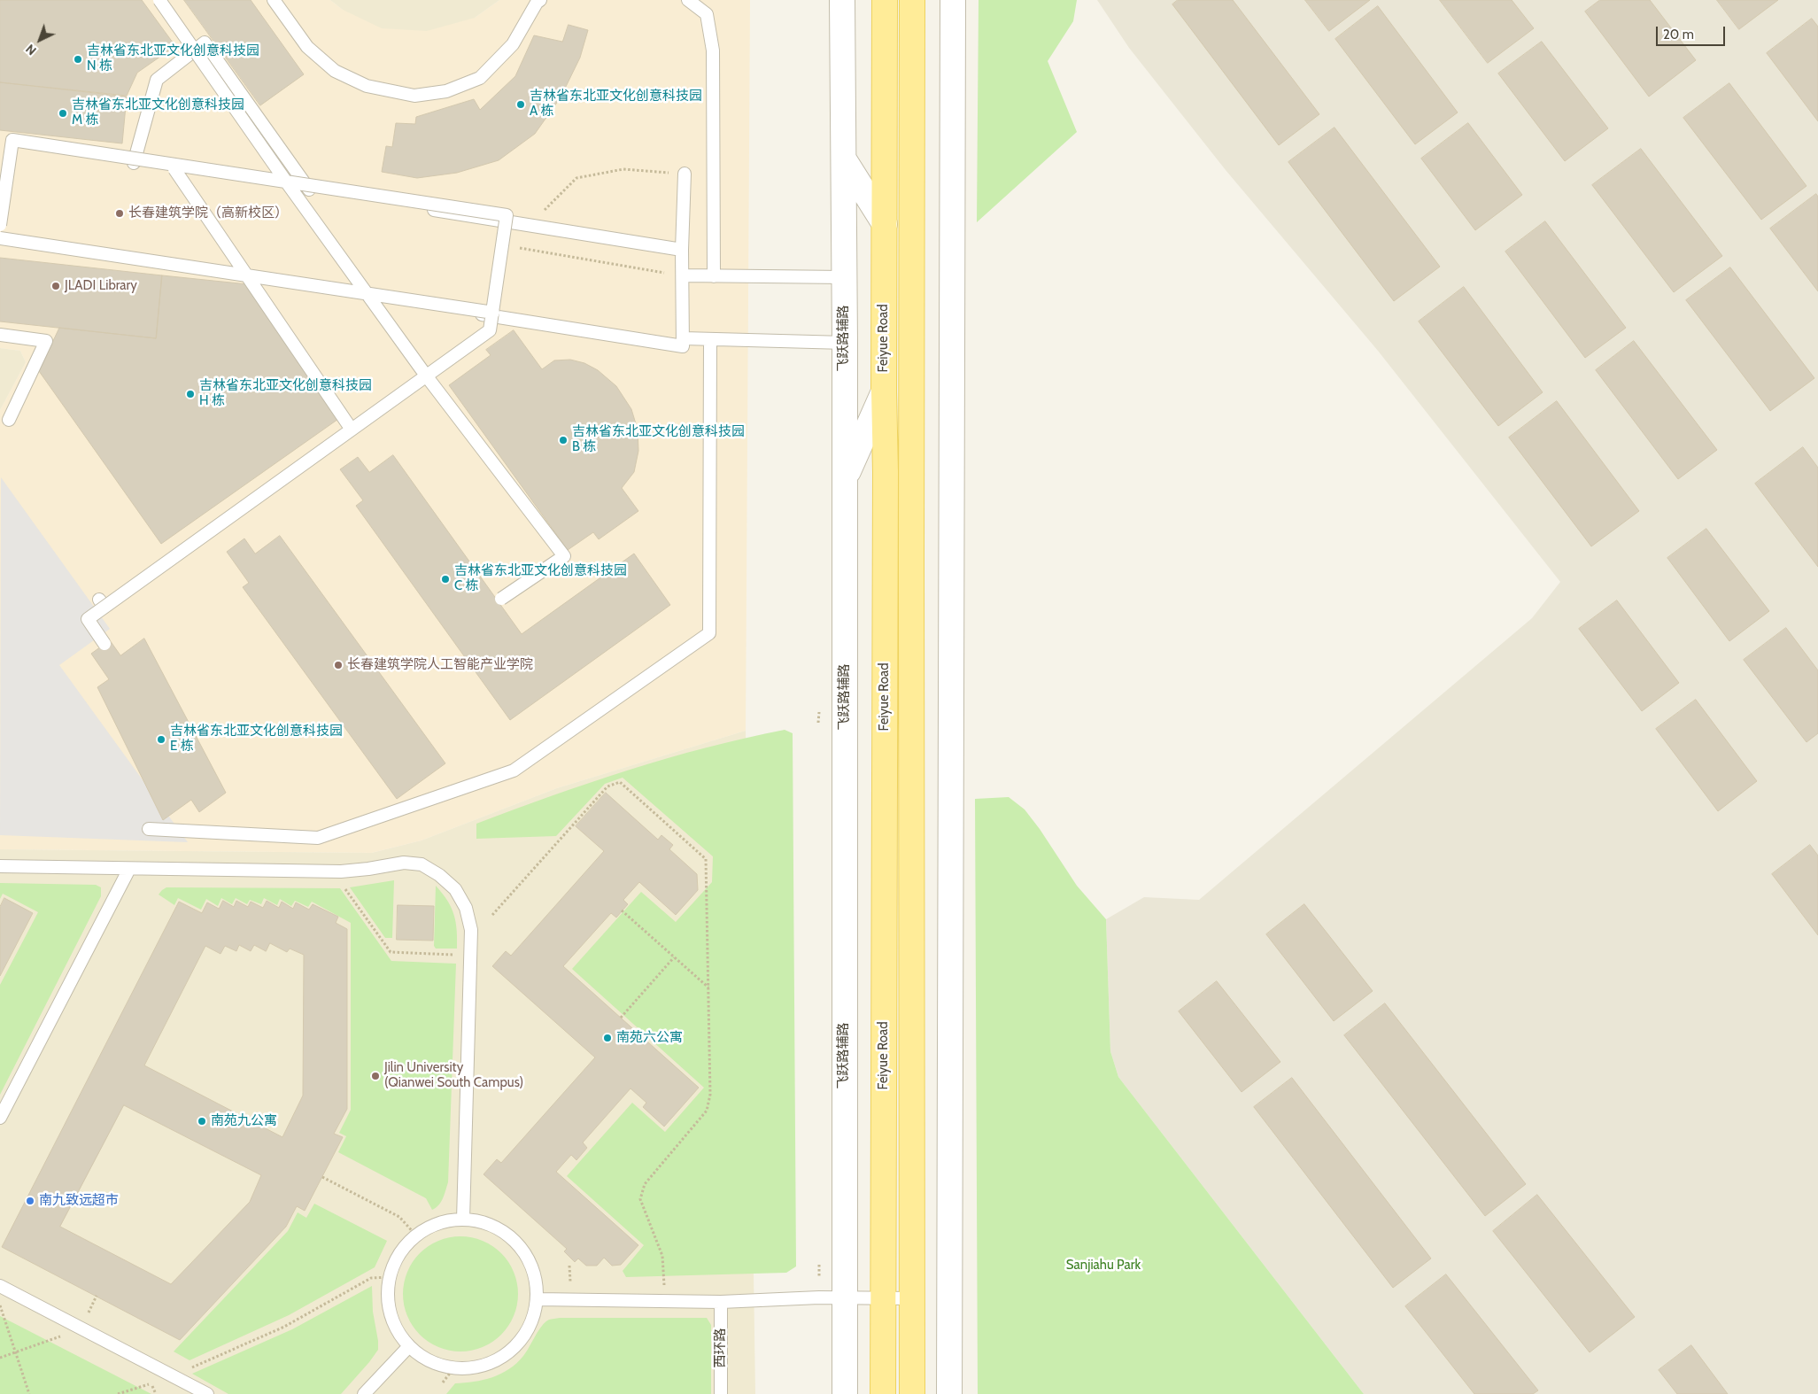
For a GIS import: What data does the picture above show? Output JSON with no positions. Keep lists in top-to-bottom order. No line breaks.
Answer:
{"streets":{"main road":["Feiyue Road"],"street":["飞跃路辅路"],"lane":["西环路"]},"parks":["Sanjiahu Park"],"places":["吉林省东北亚文化创意科技园 N 栋","吉林省东北亚文化创意科技园 A 栋","吉林省东北亚文化创意科技园 M 栋","长春建筑学院（高新校区）","JLADI Library","吉林省东北亚文化创意科技园 H 栋","吉林省东北亚文化创意科技园 B 栋","吉林省东北亚文化创意科技园 C 栋","长春建筑学院人工智能产业学院","吉林省东北亚文化创意科技园 E 栋","南苑六公寓","Jilin University (Qianwei South Campus)","南苑九公寓","南九致远超市"],"scale_bar":"20 m","north":"bottom left"}
